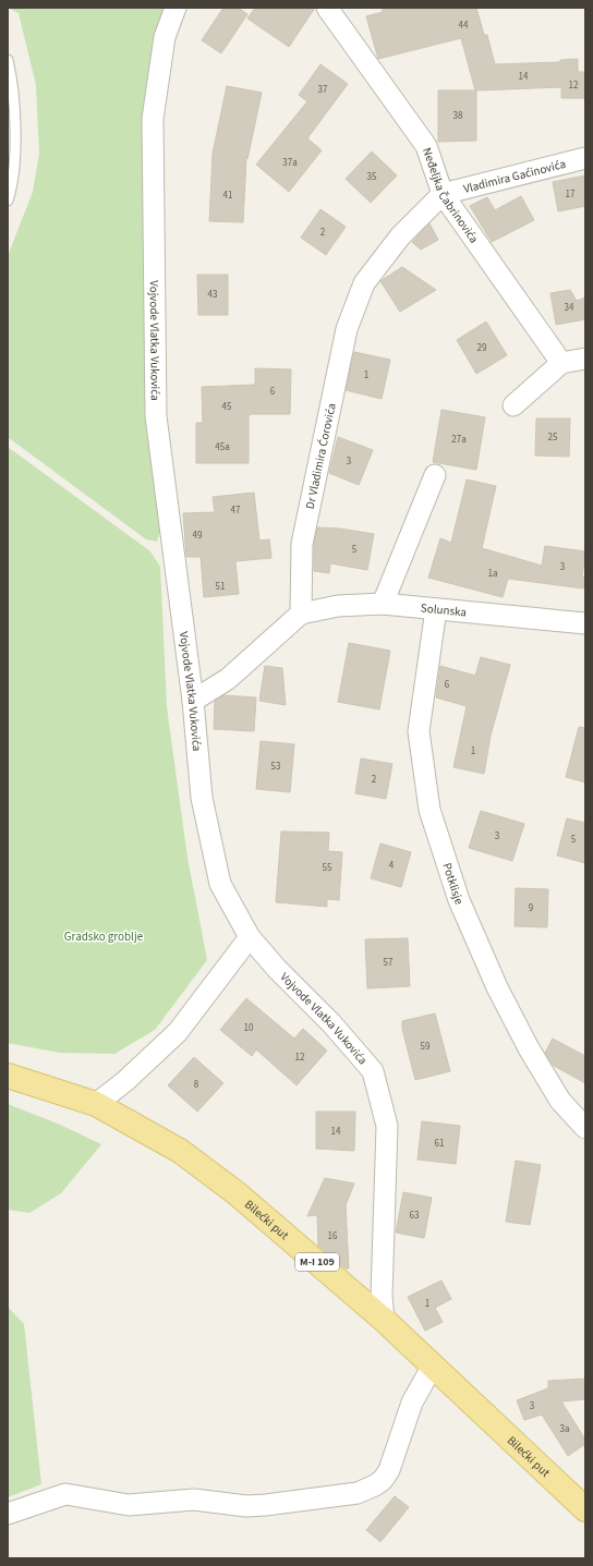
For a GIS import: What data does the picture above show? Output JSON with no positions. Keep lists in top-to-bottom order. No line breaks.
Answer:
{"streets":{"main road":["Bilećki put","M-I 109"],"street":["Vladimira Gaćinovića","Neđeljka Čabrinovića","Vojvode Vlatka Vukovića","Dr Vladimira Ćorovića","Solunska","Potklisje"]},"crossings":[["Vladimira Gaćinovića","Neđeljka Čabrinovića"],["Vladimira Gaćinovića","Dr Vladimira Ćorovića"],["Neđeljka Čabrinovića","Dr Vladimira Ćorovića"],["Vojvode Vlatka Vukovića","Bilećki put"],["Dr Vladimira Ćorovića","Solunska"],["Solunska","Potklisje"]],"parks":["Gradsko groblje"],"house_numbers":["44","14","12","37","38","37а","35","17","41","2","43","34","29","1","6","45","25","27a","45a","3","47","49","5","3","1a","51","6","1","53","2","3","5","4","55","9","57","10","59","12","8","14","61","63","16","1","3","3а"]}
